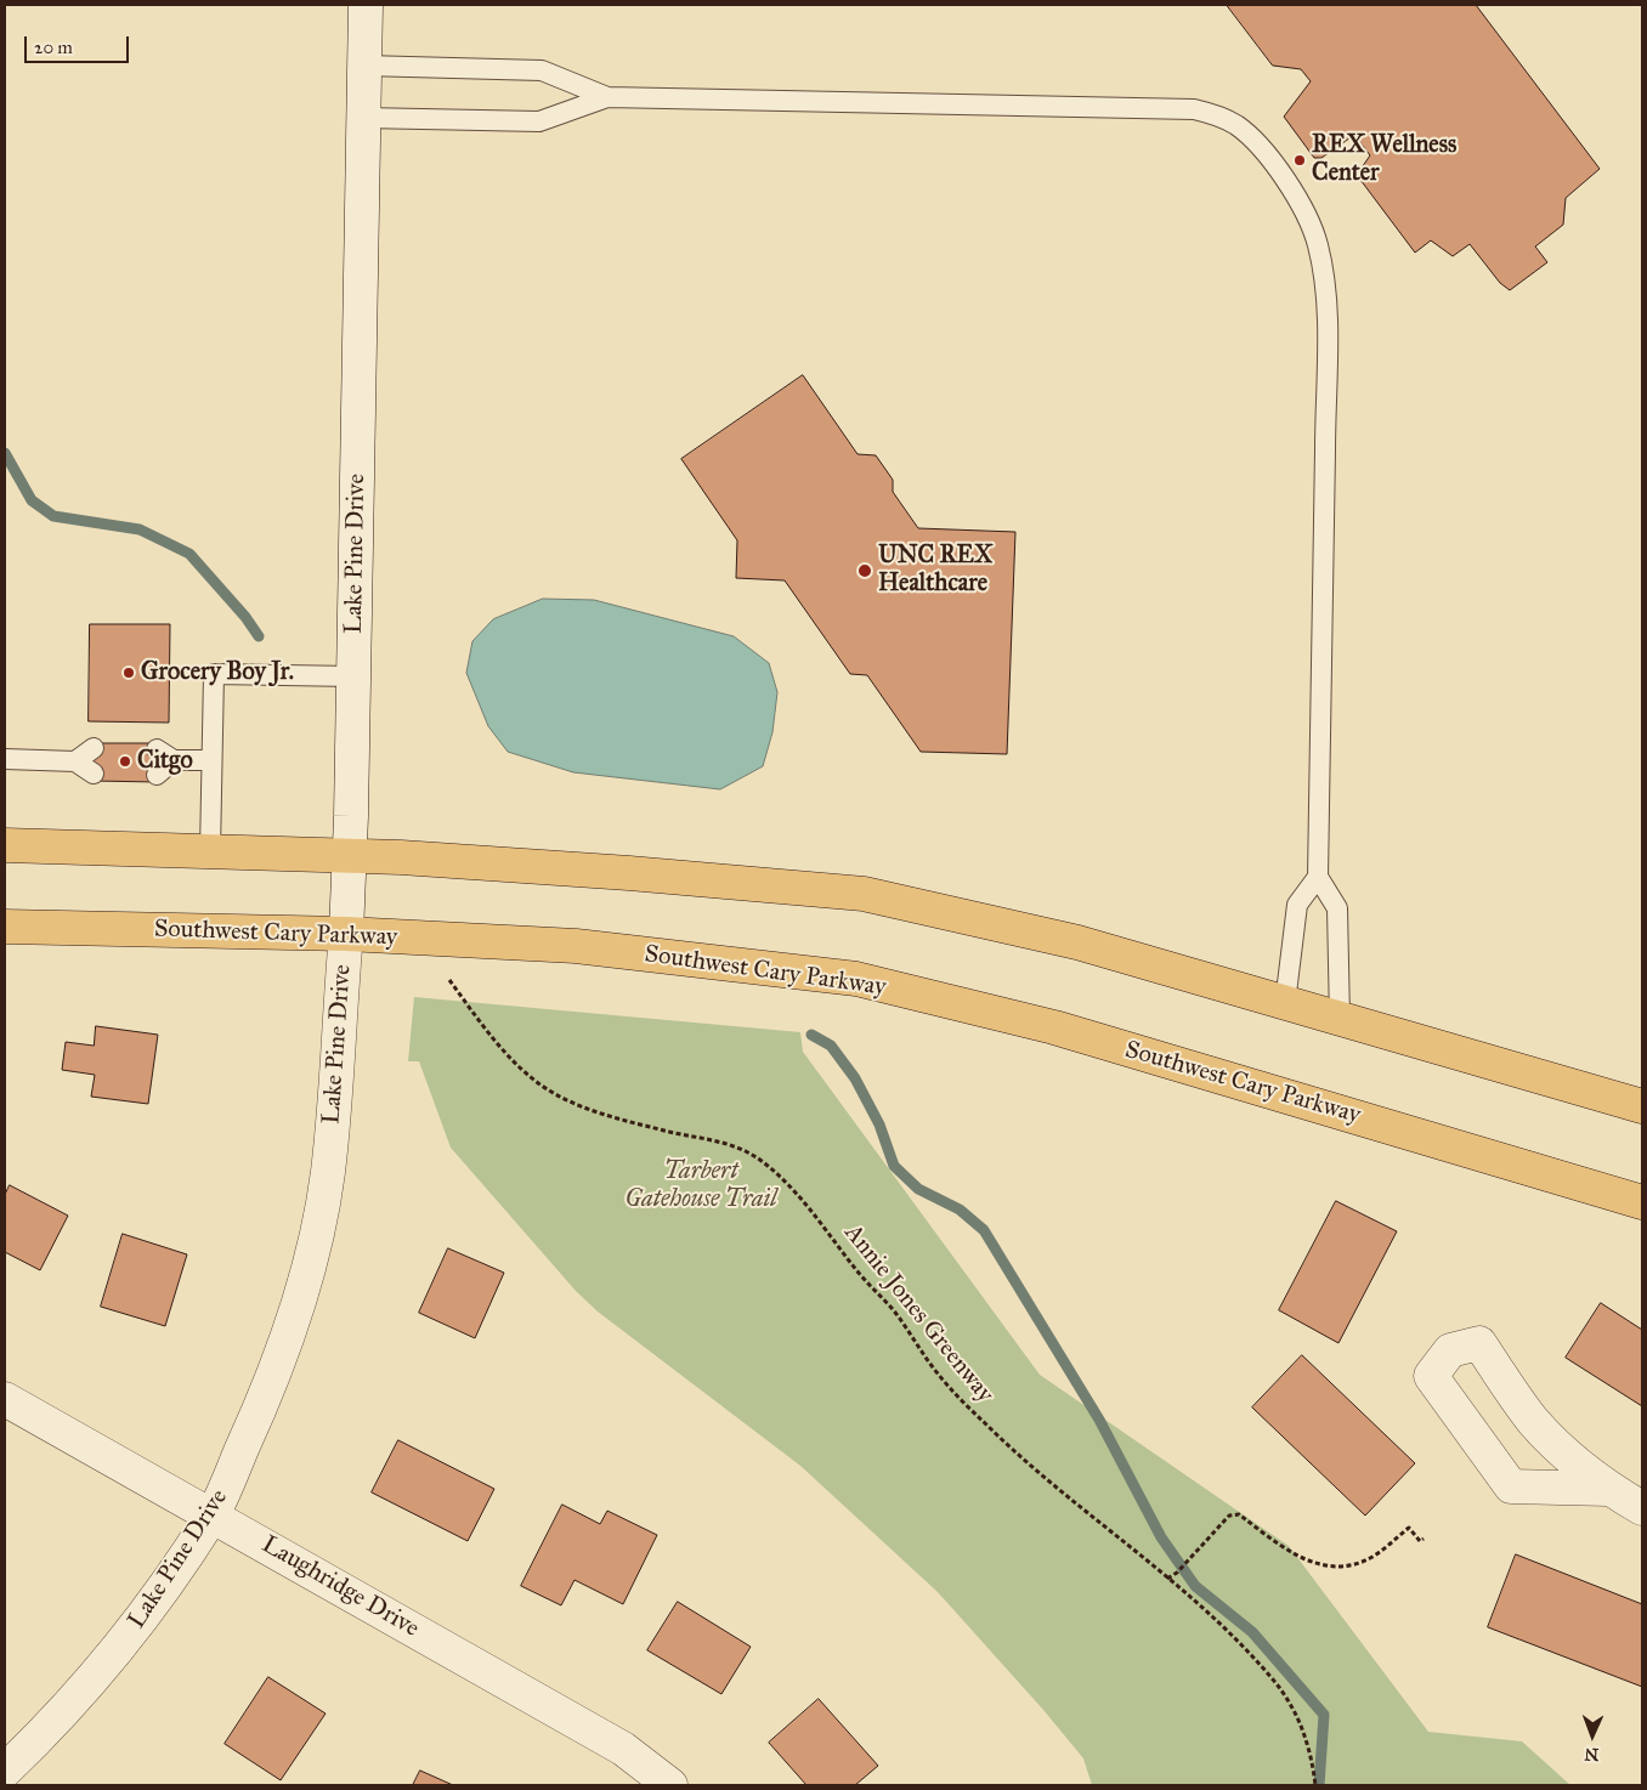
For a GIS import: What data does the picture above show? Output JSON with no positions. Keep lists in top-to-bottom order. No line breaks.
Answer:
{"streets":{"main road":["Southwest Cary Parkway"],"street":["Lake Pine Drive","Laughridge Drive"],"path":["Annie Jones Greenway"]},"crossings":[["Lake Pine Drive","Southwest Cary Parkway"],["Lake Pine Drive","Laughridge Drive"]],"parks":["Tarbert Gatehouse Trail"],"places":["REX Wellness Center","UNC REX Healthcare","Grocery Boy Jr.","Citgo"],"scale_bar":"20 m","north":"bottom"}
